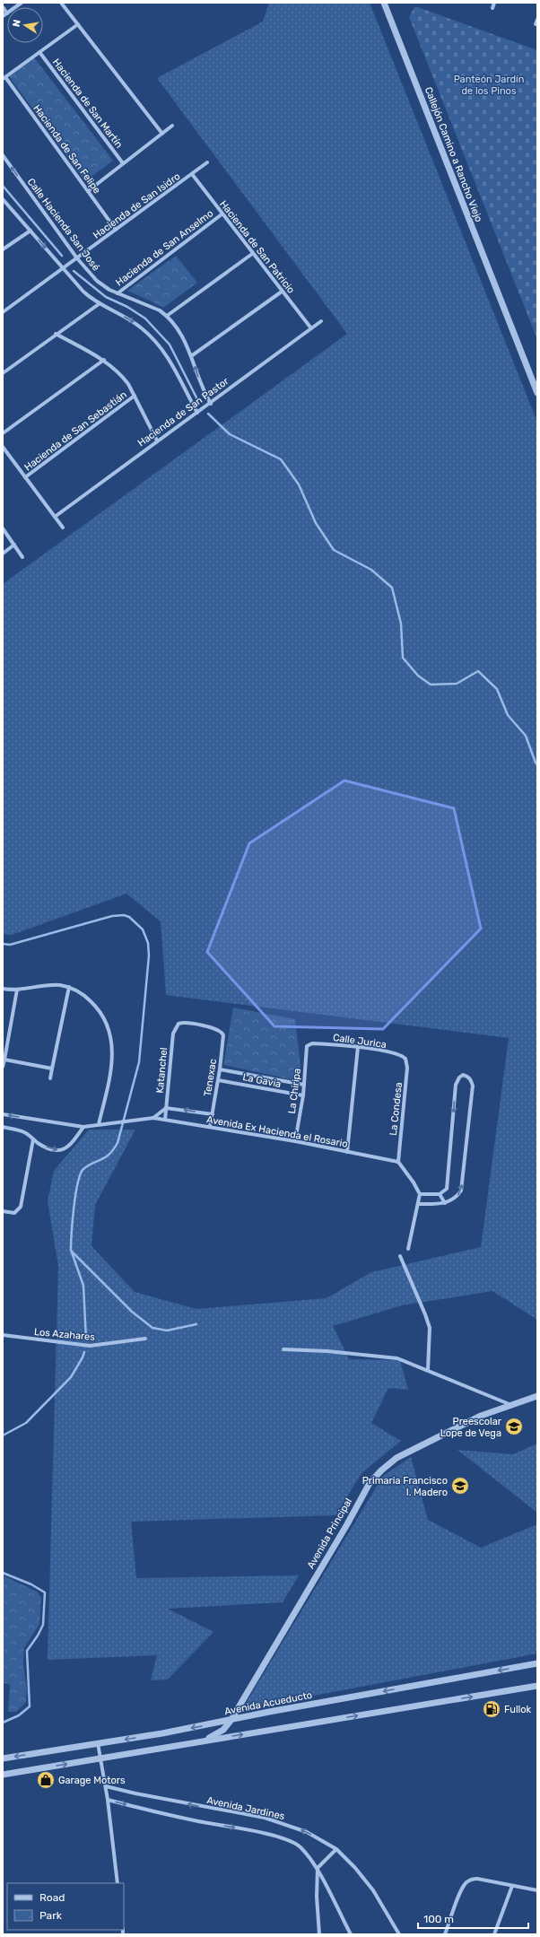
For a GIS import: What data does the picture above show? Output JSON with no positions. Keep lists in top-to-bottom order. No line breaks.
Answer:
{"streets":{"street":["Hacienda de San Martín","Hacienda de San Felipe","Callejón Camino a Rancho Viejo","Hacienda de San Isidro","Calle Hacienda San José","Hacienda de San Patricio","Hacienda de San Anselmo","Hacienda de San Pastor","Hacienda de San Sebastián","Calle Jurica","Katanchel","Tenexac","La Gavia","La Chiripa","La Condesa","Avenida Ex Hacienda el Rosario","Los Azahares","Avenida Principal","Avenida Acueducto","Avenida Jardines"]},"crossings":[["Hacienda de San Felipe","Hacienda de San Isidro"],["Hacienda de San Isidro","Calle Hacienda San José"],["Hacienda de San Isidro","Hacienda de San Patricio"],["Calle Hacienda San José","Hacienda de San Anselmo"],["Calle Hacienda San José","Hacienda de San Pastor"],["Hacienda de San Patricio","Hacienda de San Anselmo"],["Hacienda de San Patricio","Hacienda de San Pastor"],["Calle Jurica","La Chiripa"],["Calle Jurica","La Condesa"],["Katanchel","Tenexac"],["Katanchel","Avenida Ex Hacienda el Rosario"],["Tenexac","La Gavia"],["Tenexac","Avenida Ex Hacienda el Rosario"],["La Gavia","La Chiripa"],["La Chiripa","Avenida Ex Hacienda el Rosario"],["La Condesa","Avenida Ex Hacienda el Rosario"],["Avenida Principal","Avenida Acueducto"]],"parks":["Panteón Jardín de los Pinos"],"places":{"school or university":["Preescolar Lope de Vega","Primaria Francisco I. Madero"],"fuel station":["Fullok"],"shop":["Garage Motors"]},"legend":["Road","Park"],"scale_bar":"100 m","north":"left"}
